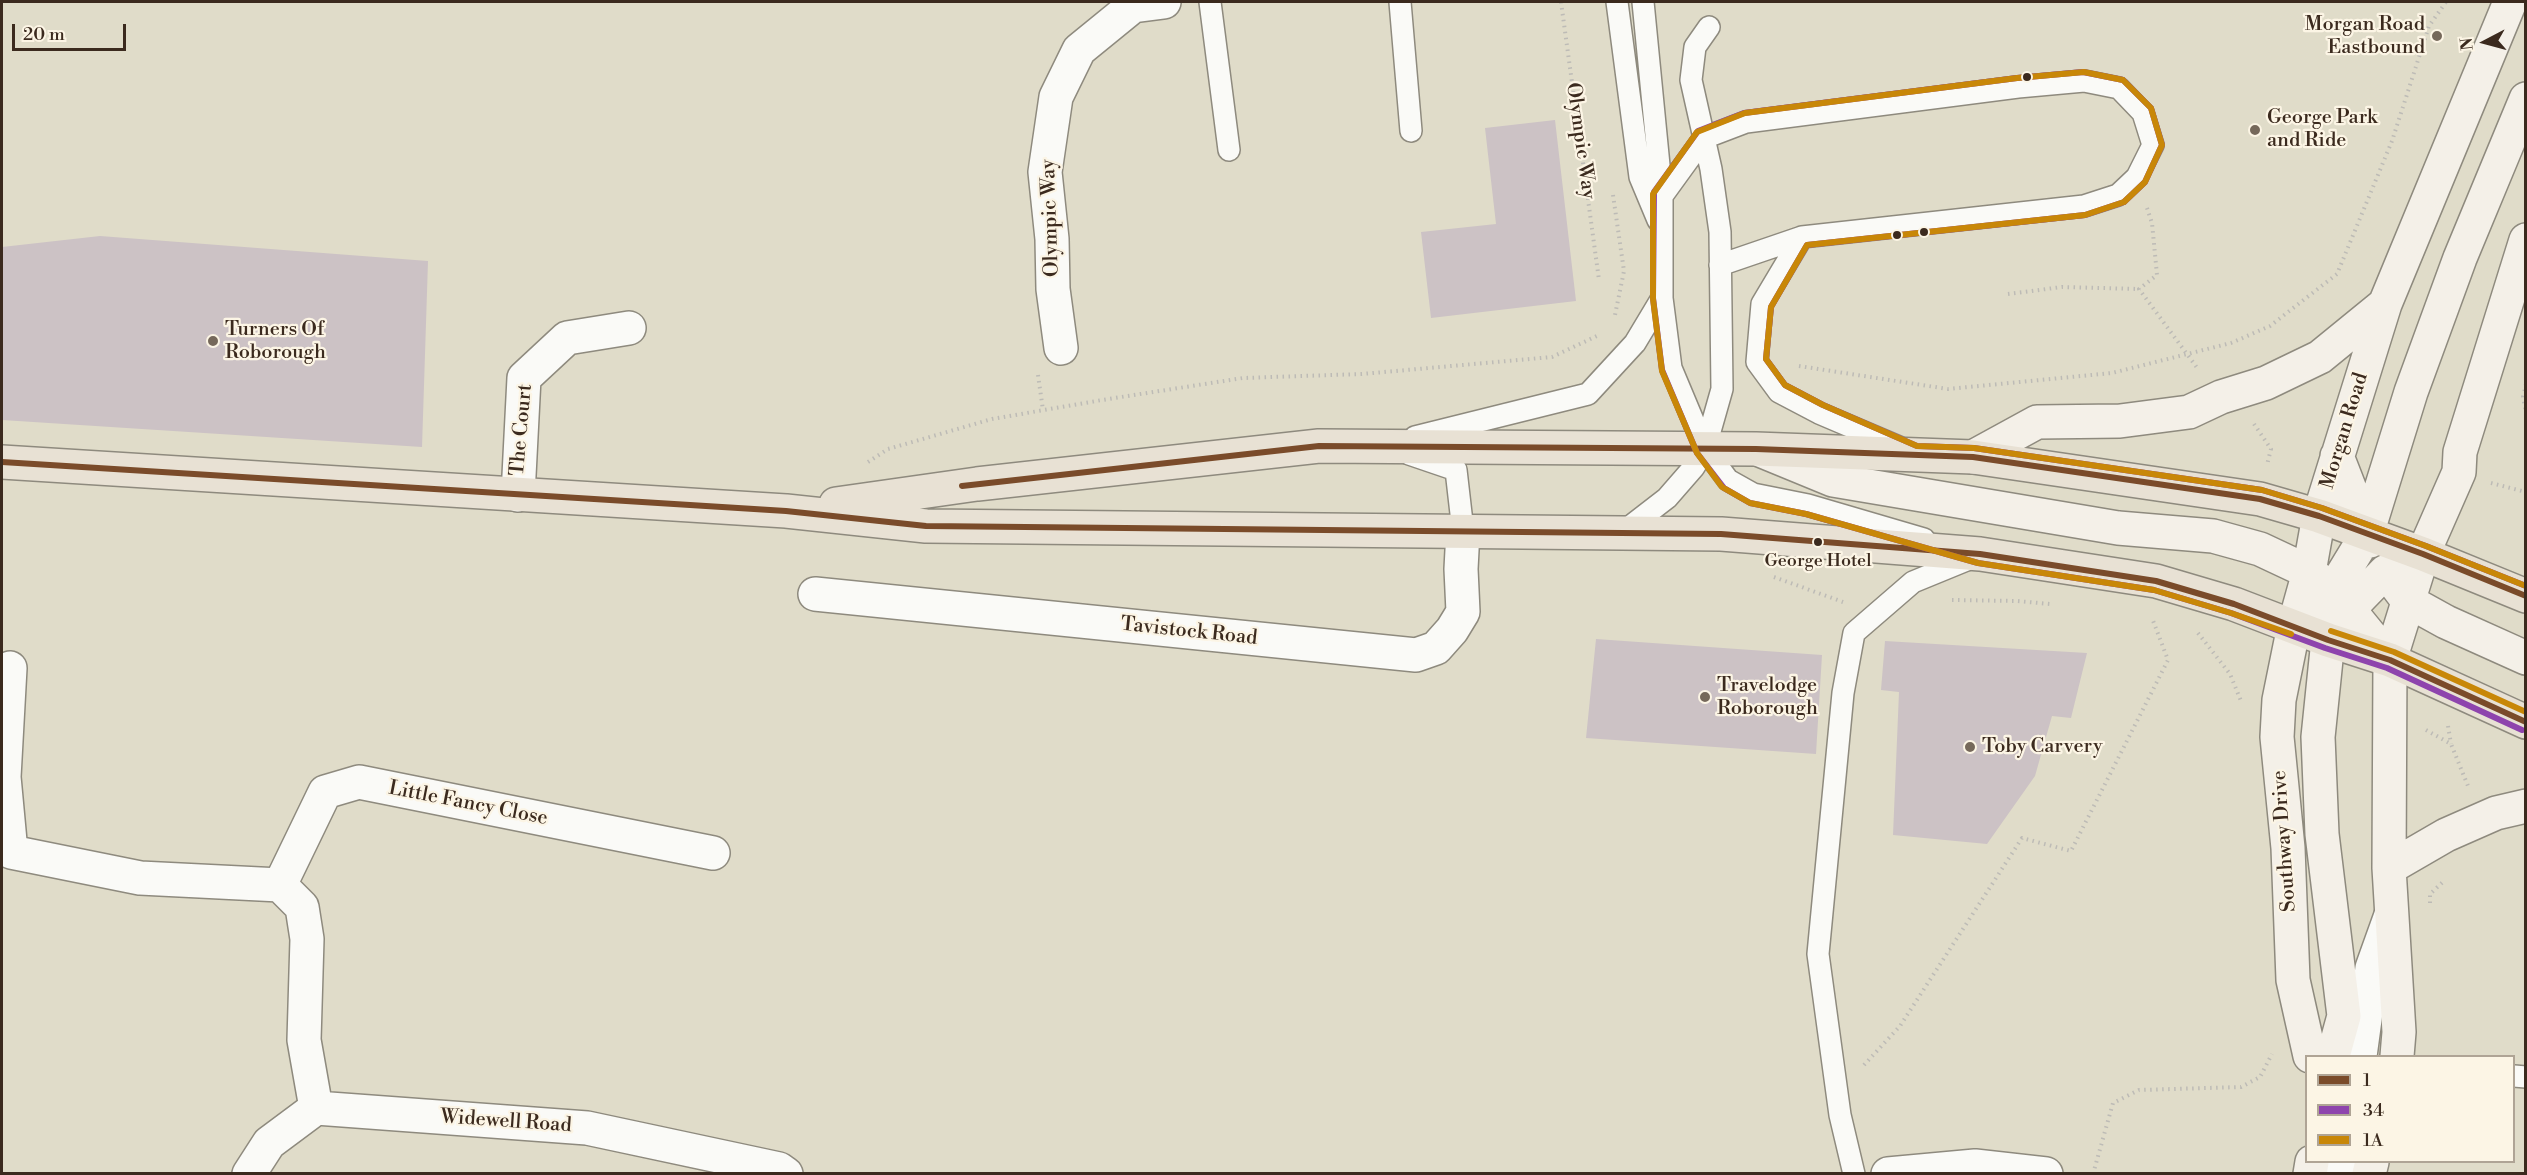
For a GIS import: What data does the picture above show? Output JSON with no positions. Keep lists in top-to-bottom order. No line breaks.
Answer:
{"streets":{"main road":["Morgan Road","Southway Drive"],"street":["Olympic Way","The Court","Tavistock Road","Little Fancy Close","Widewell Road"]},"crossings":[["Morgan Road","Southway Drive"]],"places":["Morgan Road Eastbound","George Park and Ride","Turners Of Roborough","George Hotel","Travelodge Roborough","Toby Carvery"],"lines":["transit line 34","transit line 1A","transit line 1"],"legend":["1","34","1A"],"scale_bar":"20 m","north":"left"}
